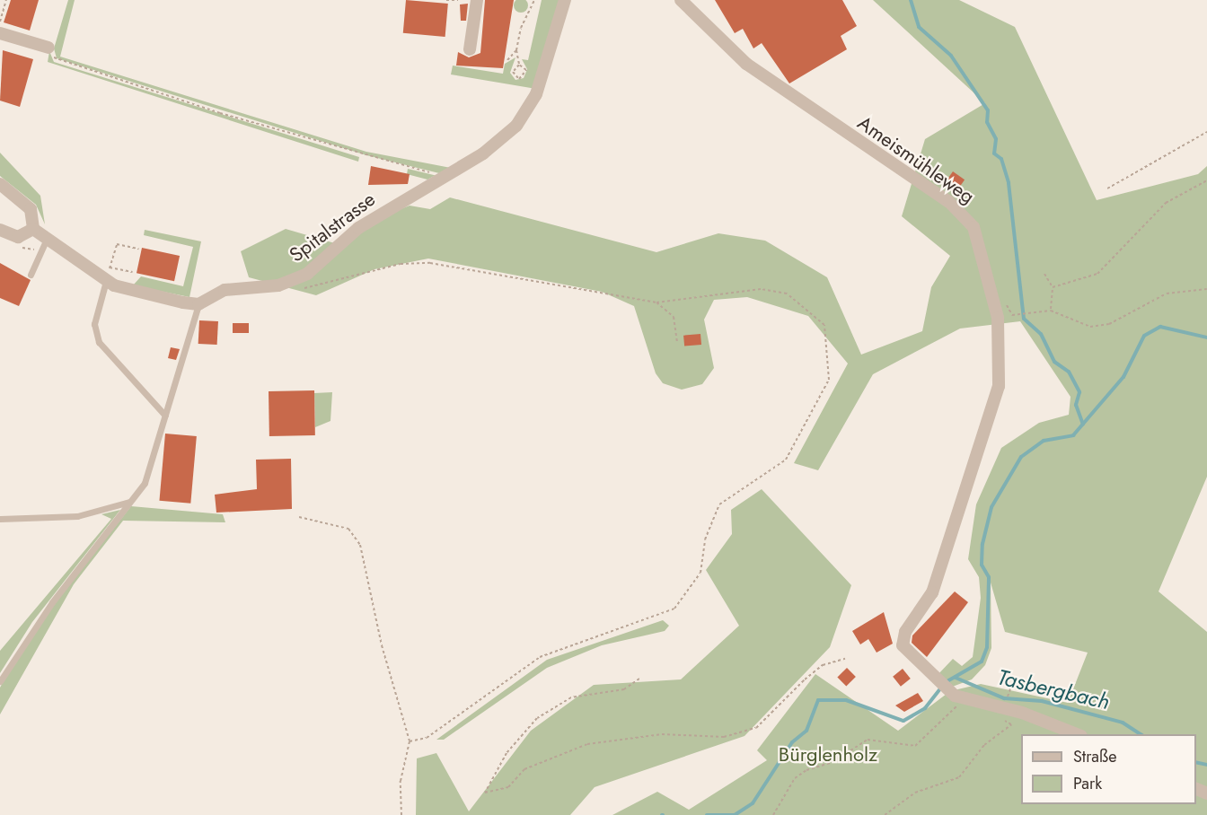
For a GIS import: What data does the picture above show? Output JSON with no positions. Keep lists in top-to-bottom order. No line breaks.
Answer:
{"streets":{"street":["Ameismühleweg","Spitalstrasse"]},"water":["Tasbergbach"],"parks":["Bürglenholz"],"legend":["Straße","Park"]}
